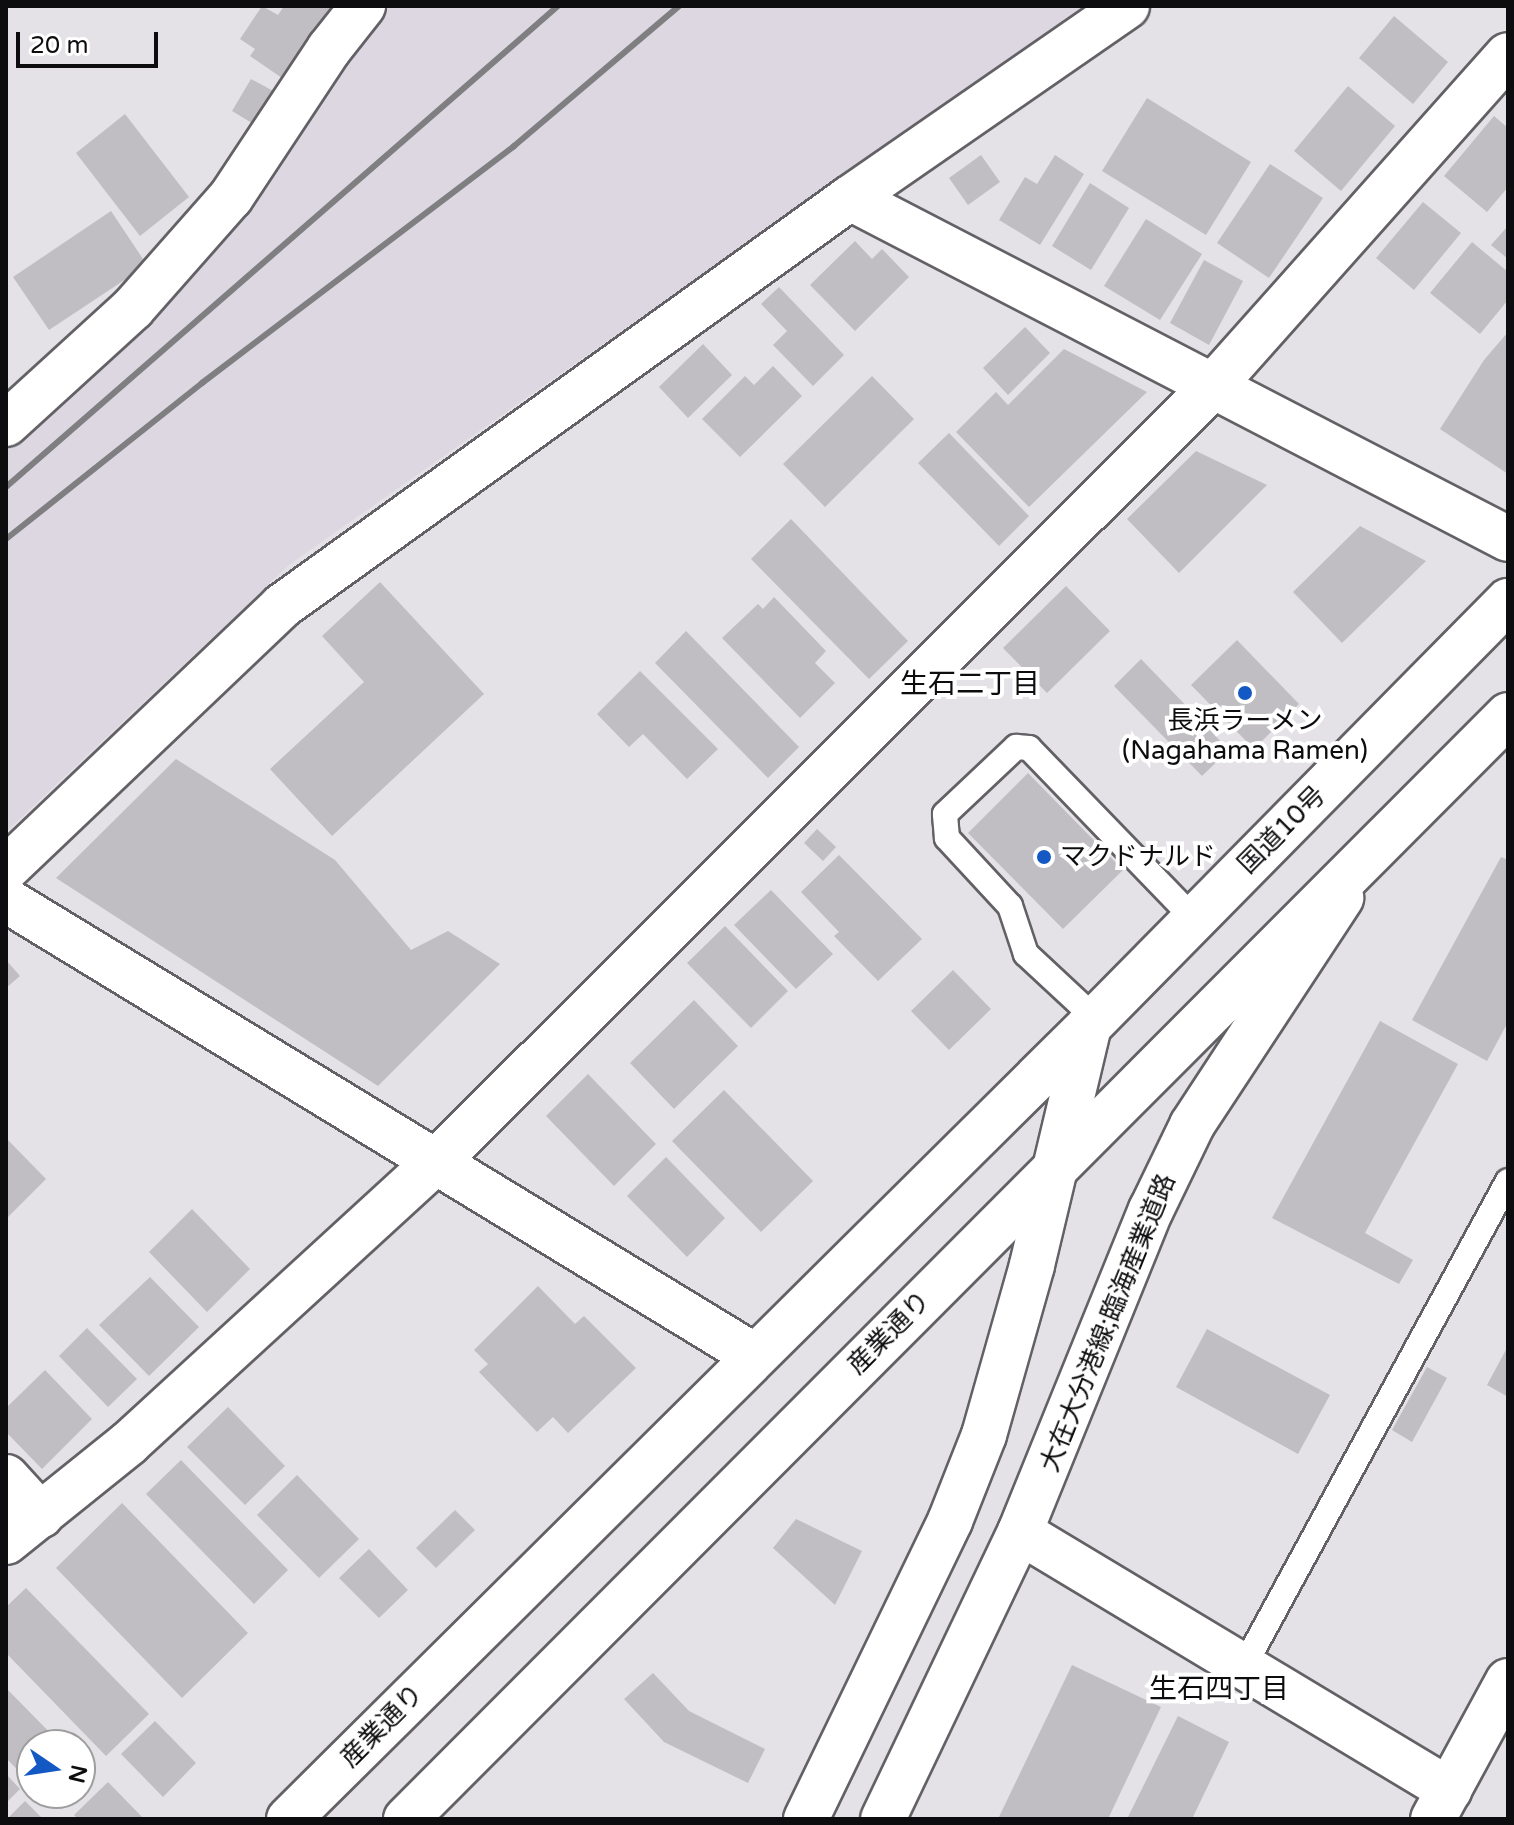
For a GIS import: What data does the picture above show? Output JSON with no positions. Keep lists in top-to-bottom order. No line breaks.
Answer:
{"streets":{"main road":["国道10号","大在大分港線;臨海産業道路","産業通り"]},"crossings":[["国道10号","産業通り"],["大在大分港線;臨海産業道路","産業通り"]],"districts":["生石二丁目","生石四丁目"],"places":["長浜ラーメン (Nagahama Ramen)","マクドナルド"],"scale_bar":"20 m","north":"right"}
